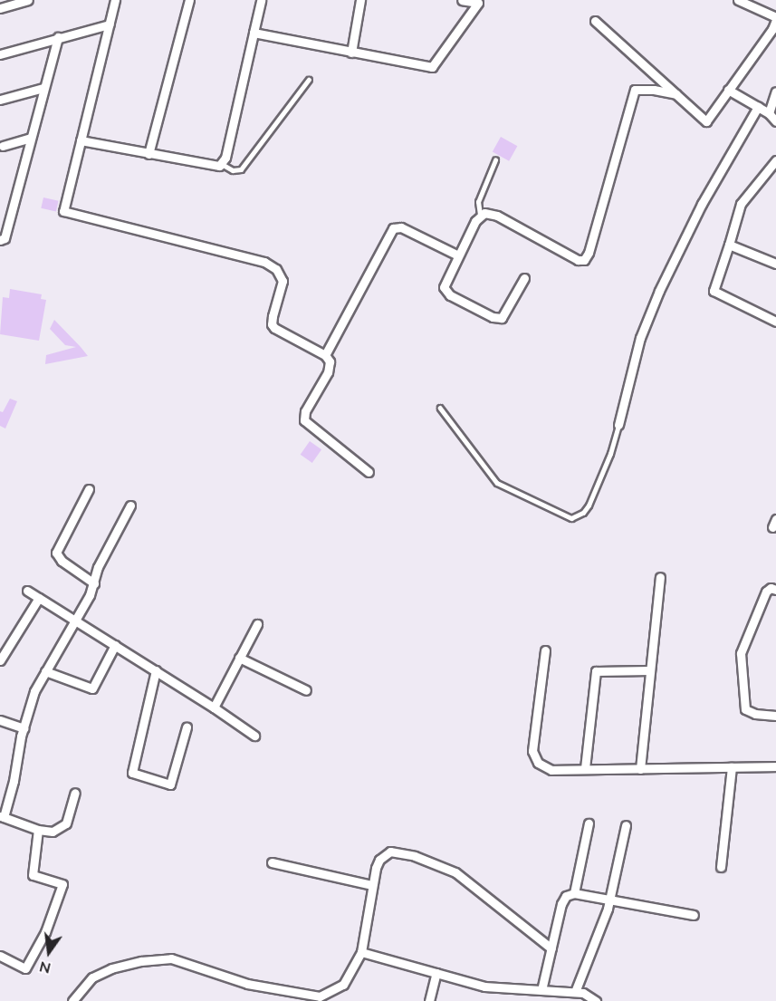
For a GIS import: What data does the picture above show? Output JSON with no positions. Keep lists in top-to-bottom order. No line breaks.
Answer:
{"north":"bottom"}
